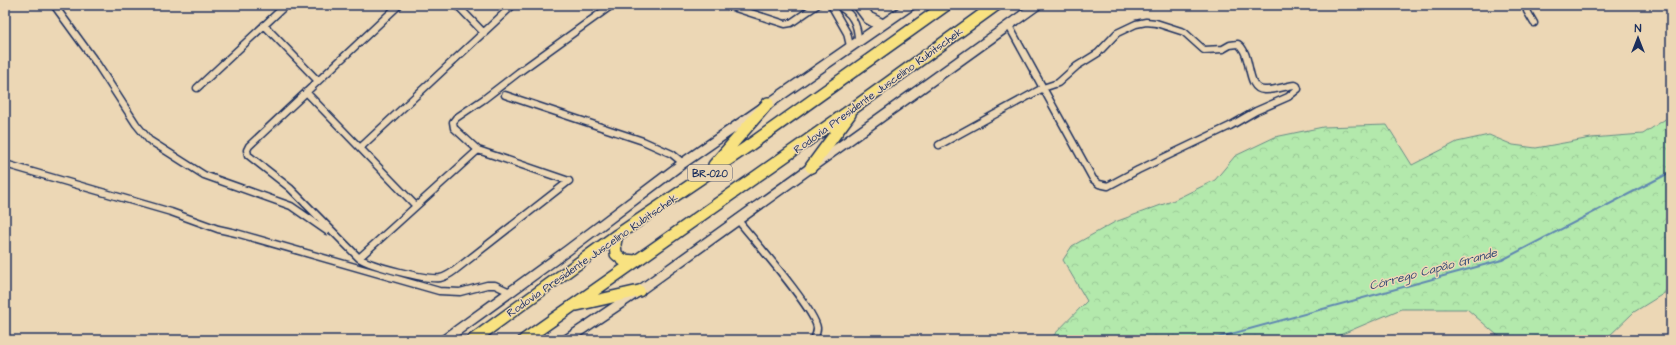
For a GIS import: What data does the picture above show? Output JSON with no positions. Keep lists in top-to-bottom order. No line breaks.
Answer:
{"streets":{"highway":["Rodovia Presidente Juscelino Kubitschek","BR-020"]},"water":["Córrego Capão Grande"],"north":"top"}
